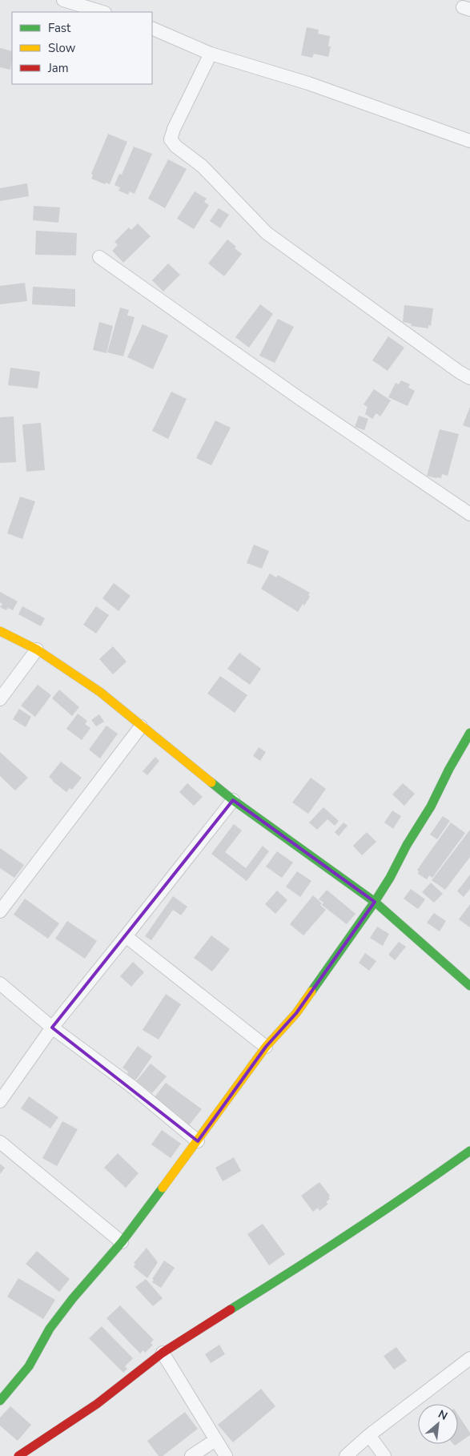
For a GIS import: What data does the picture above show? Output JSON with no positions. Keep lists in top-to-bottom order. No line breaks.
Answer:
{"legend":["Fast","Slow","Jam"],"north":"top right"}
